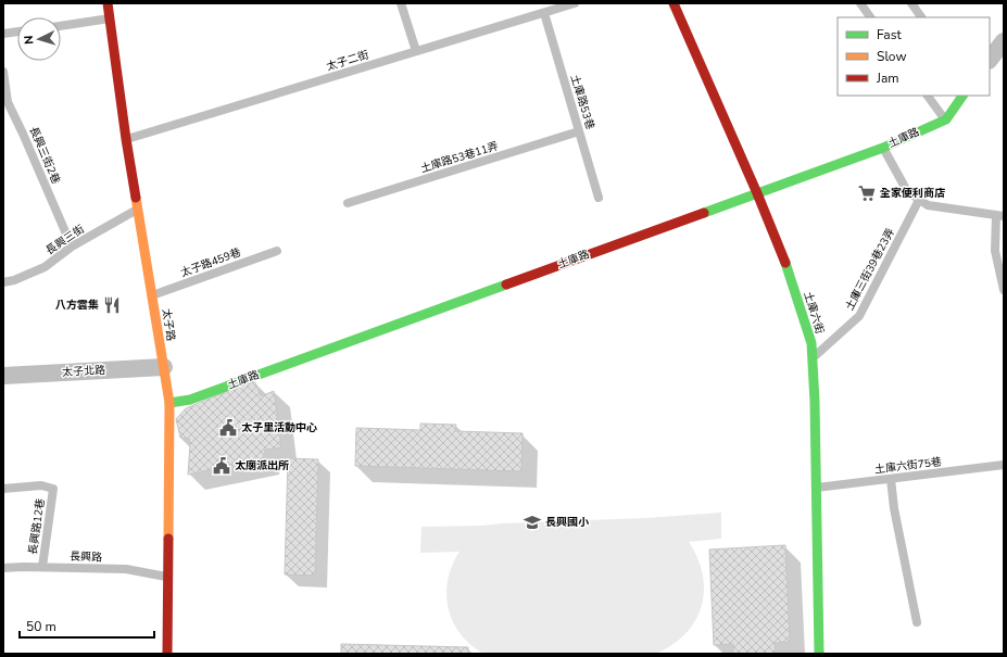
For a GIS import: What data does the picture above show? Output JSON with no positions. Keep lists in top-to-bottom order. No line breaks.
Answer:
{"streets":{"street":["土庫路","土庫六街","太子路","太子北路"],"lane":["太子二街","土庫路53巷","長興三街2巷","土庫路53巷11弄","長興三街","太子路459巷","土庫三街39巷23弄","土庫六街75巷","長興路12巷","長興路"]},"crossings":[["太子二街","土庫路53巷"],["太子二街","太子路"],["土庫路53巷","土庫路53巷11弄"],["土庫路","土庫六街"],["土庫路","太子路"],["長興三街2巷","長興三街"],["長興三街","太子路"],["太子路459巷","太子路"],["土庫三街39巷23弄","土庫六街"],["土庫六街","土庫六街75巷"],["太子路","太子北路"],["太子路","長興路"],["長興路12巷","長興路"]],"places":{"supermarket":["全家便利商店"],"restaurant":["八方雲集"],"public building":["太子里活動中心","太廟派出所"],"school or university":["長興國小"]},"legend":["Fast","Slow","Jam"],"scale_bar":"50 m","north":"left"}
